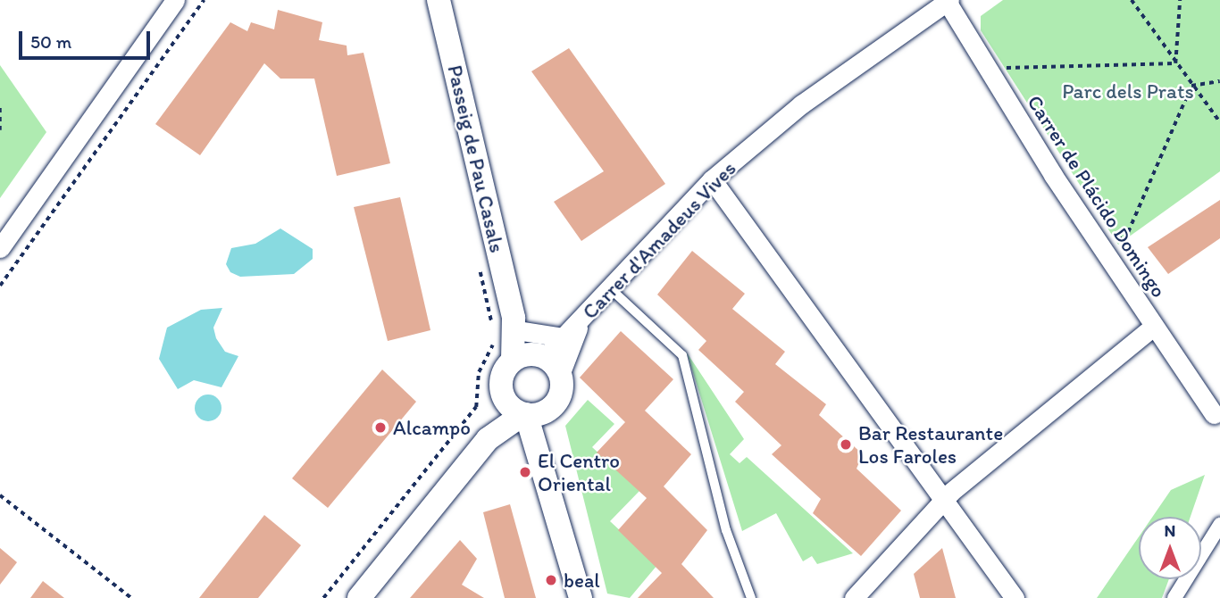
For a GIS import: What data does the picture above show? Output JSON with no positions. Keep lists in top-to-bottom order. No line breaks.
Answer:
{"streets":{"street":["Passeig de Pau Casals","Carrer de Plácido Domingo","Carrer d'Amadeus Vives"]},"crossings":[["Passeig de Pau Casals","Carrer d'Amadeus Vives"],["Carrer de Plácido Domingo","Carrer d'Amadeus Vives"]],"parks":["Parc dels Prats"],"places":["Alcampo","Bar Restaurante Los Faroles","El Centro Oriental","beal"],"scale_bar":"50 m","north":"top"}
